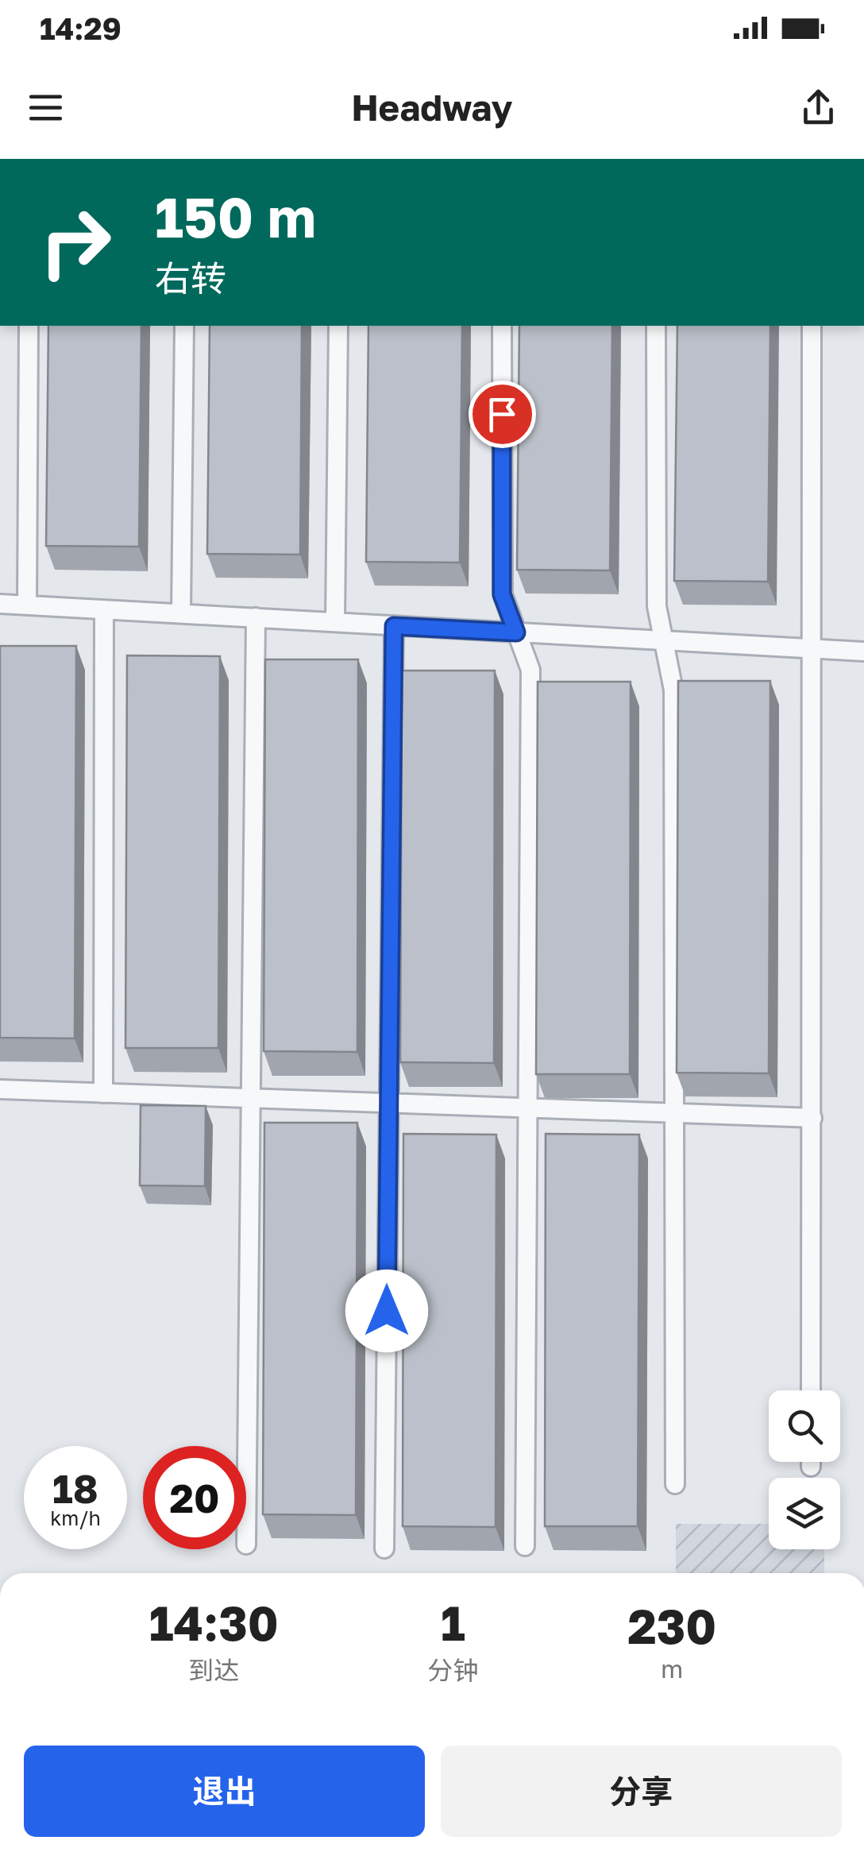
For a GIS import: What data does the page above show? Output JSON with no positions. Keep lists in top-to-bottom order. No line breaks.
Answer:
{"page":{"status":"14:29","header":"Headway","turn":["150 m","右转"],"speed":"18 km/h","limit":"20","eta":["14:30","到达","1","分钟","230","m"],"buttons":["退出","分享"]}}
